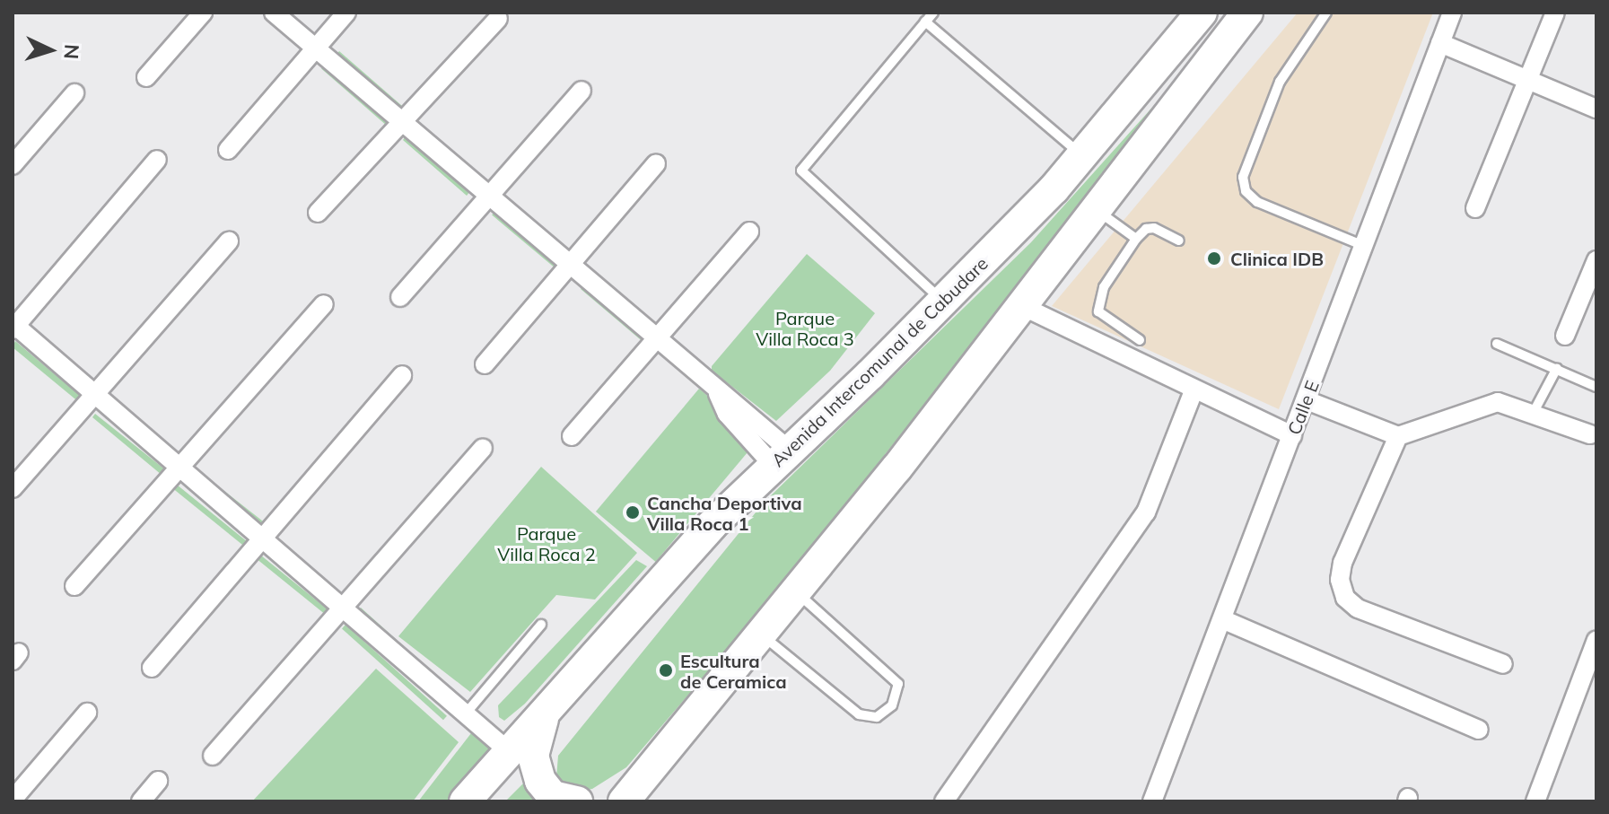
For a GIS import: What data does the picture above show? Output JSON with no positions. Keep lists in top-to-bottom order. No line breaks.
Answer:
{"streets":{"highway":["Avenida Intercomunal de Cabudare"],"street":["Calle E"]},"parks":["Parque Villa Roca 3","Parque Villa Roca 2"],"places":["Clinica IDB","Cancha Deportiva Villa Roca 1","Escultura de Ceramica"],"north":"right"}
